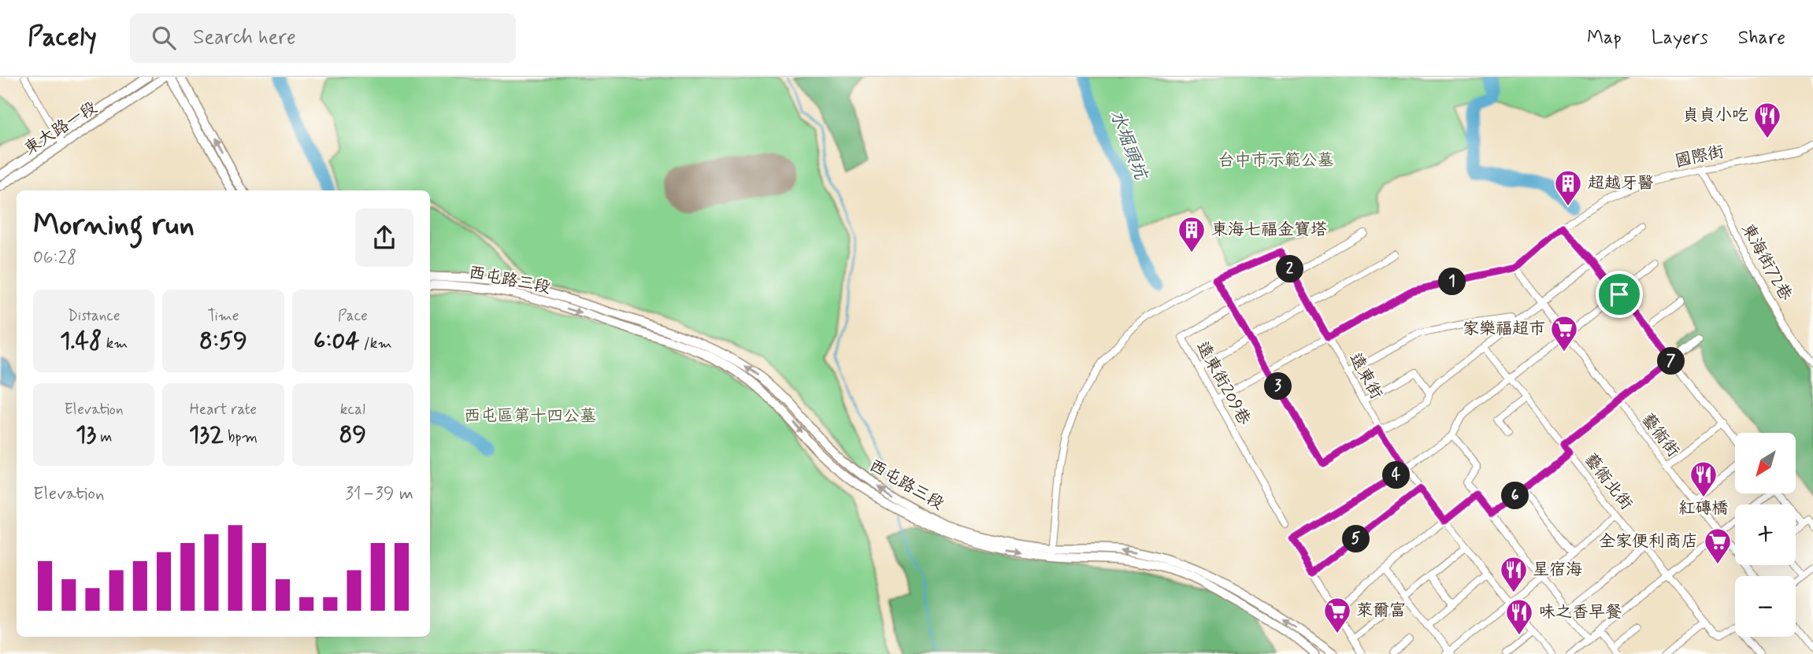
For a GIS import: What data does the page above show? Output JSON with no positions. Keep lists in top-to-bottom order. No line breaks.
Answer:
{"streets":{"street":["東大路一段","國際街","東海街72巷","西屯路三段","遠東街","遠東街209巷","藝術街","藝術北街"]},"crossings":[["國際街","東海街72巷"],["國際街","遠東街"],["國際街","遠東街209巷"],["國際街","藝術街"],["西屯路三段","遠東街"],["遠東街","遠東街209巷"]],"water":["水堀頭坑"],"parks":["台中市示範公墓","西屯區第十四公墓"],"places":{"restaurant":["貞貞小吃","紅磚橋","星宿海","味之香早餐"],"building":["超越牙醫","東海七福金寶塔"],"supermarket":["家樂福超市","全家便利商店","萊爾富"]},"north":"bottom left","page":{"header":"Pacely","search":"Search here","nav":["Map","Layers","Share"],"heading":["Morning run","06:28"],"pins":["2","1","7","3","4","6","5"],"stats":[["Distance","1.48 km"],["Time","8:59"],["Pace","6:04 /km"],["Elevation","13 m"],["Heart rate","132 bpm"],["kcal","89"]],"map_buttons":["+","−"],"chart":["Elevation","31–39 m"]}}
